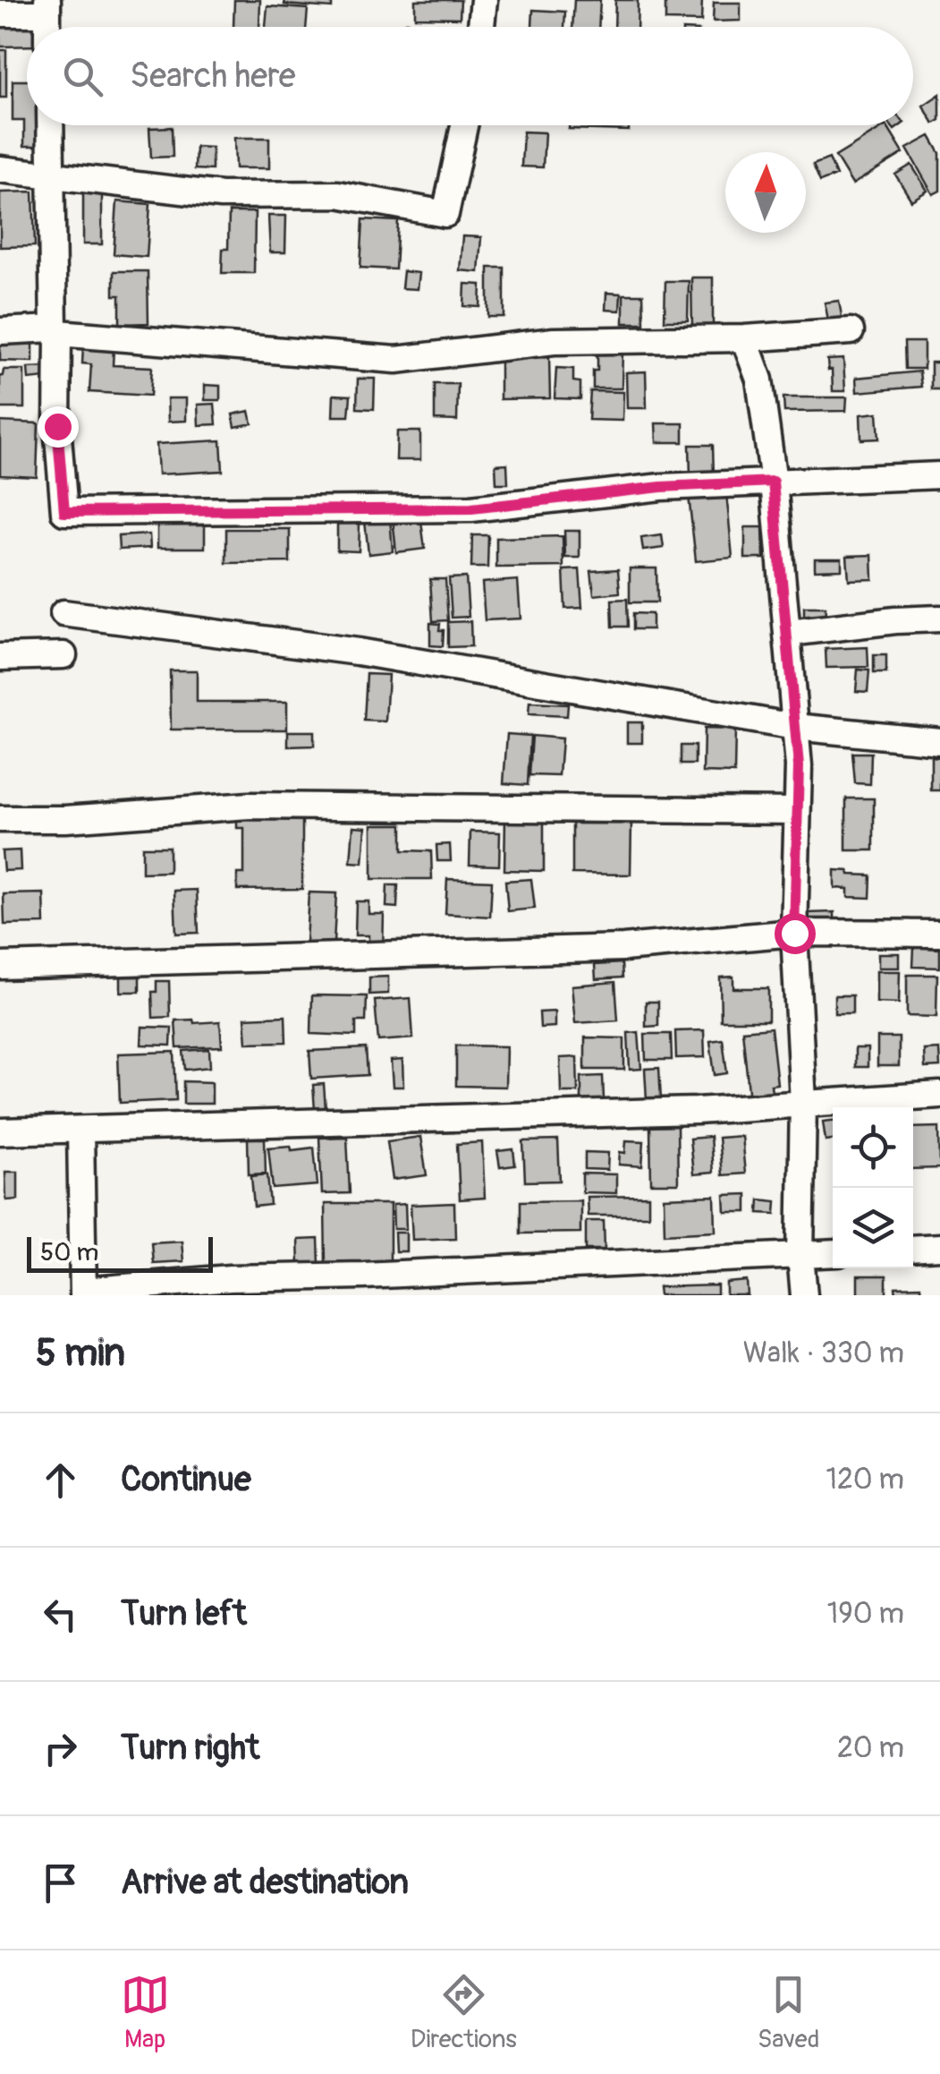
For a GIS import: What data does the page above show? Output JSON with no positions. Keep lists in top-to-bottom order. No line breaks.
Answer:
{"scale_bar":"50 m","north":"top","page":{"search":"Search here","scale":"50 m","heading":["5 min","Walk · 330 m"],"list":[["Continue","120 m"],["Turn left","190 m"],["Turn right","20 m"],"Arrive at destination"],"nav":["Map","Directions","Saved"]}}
